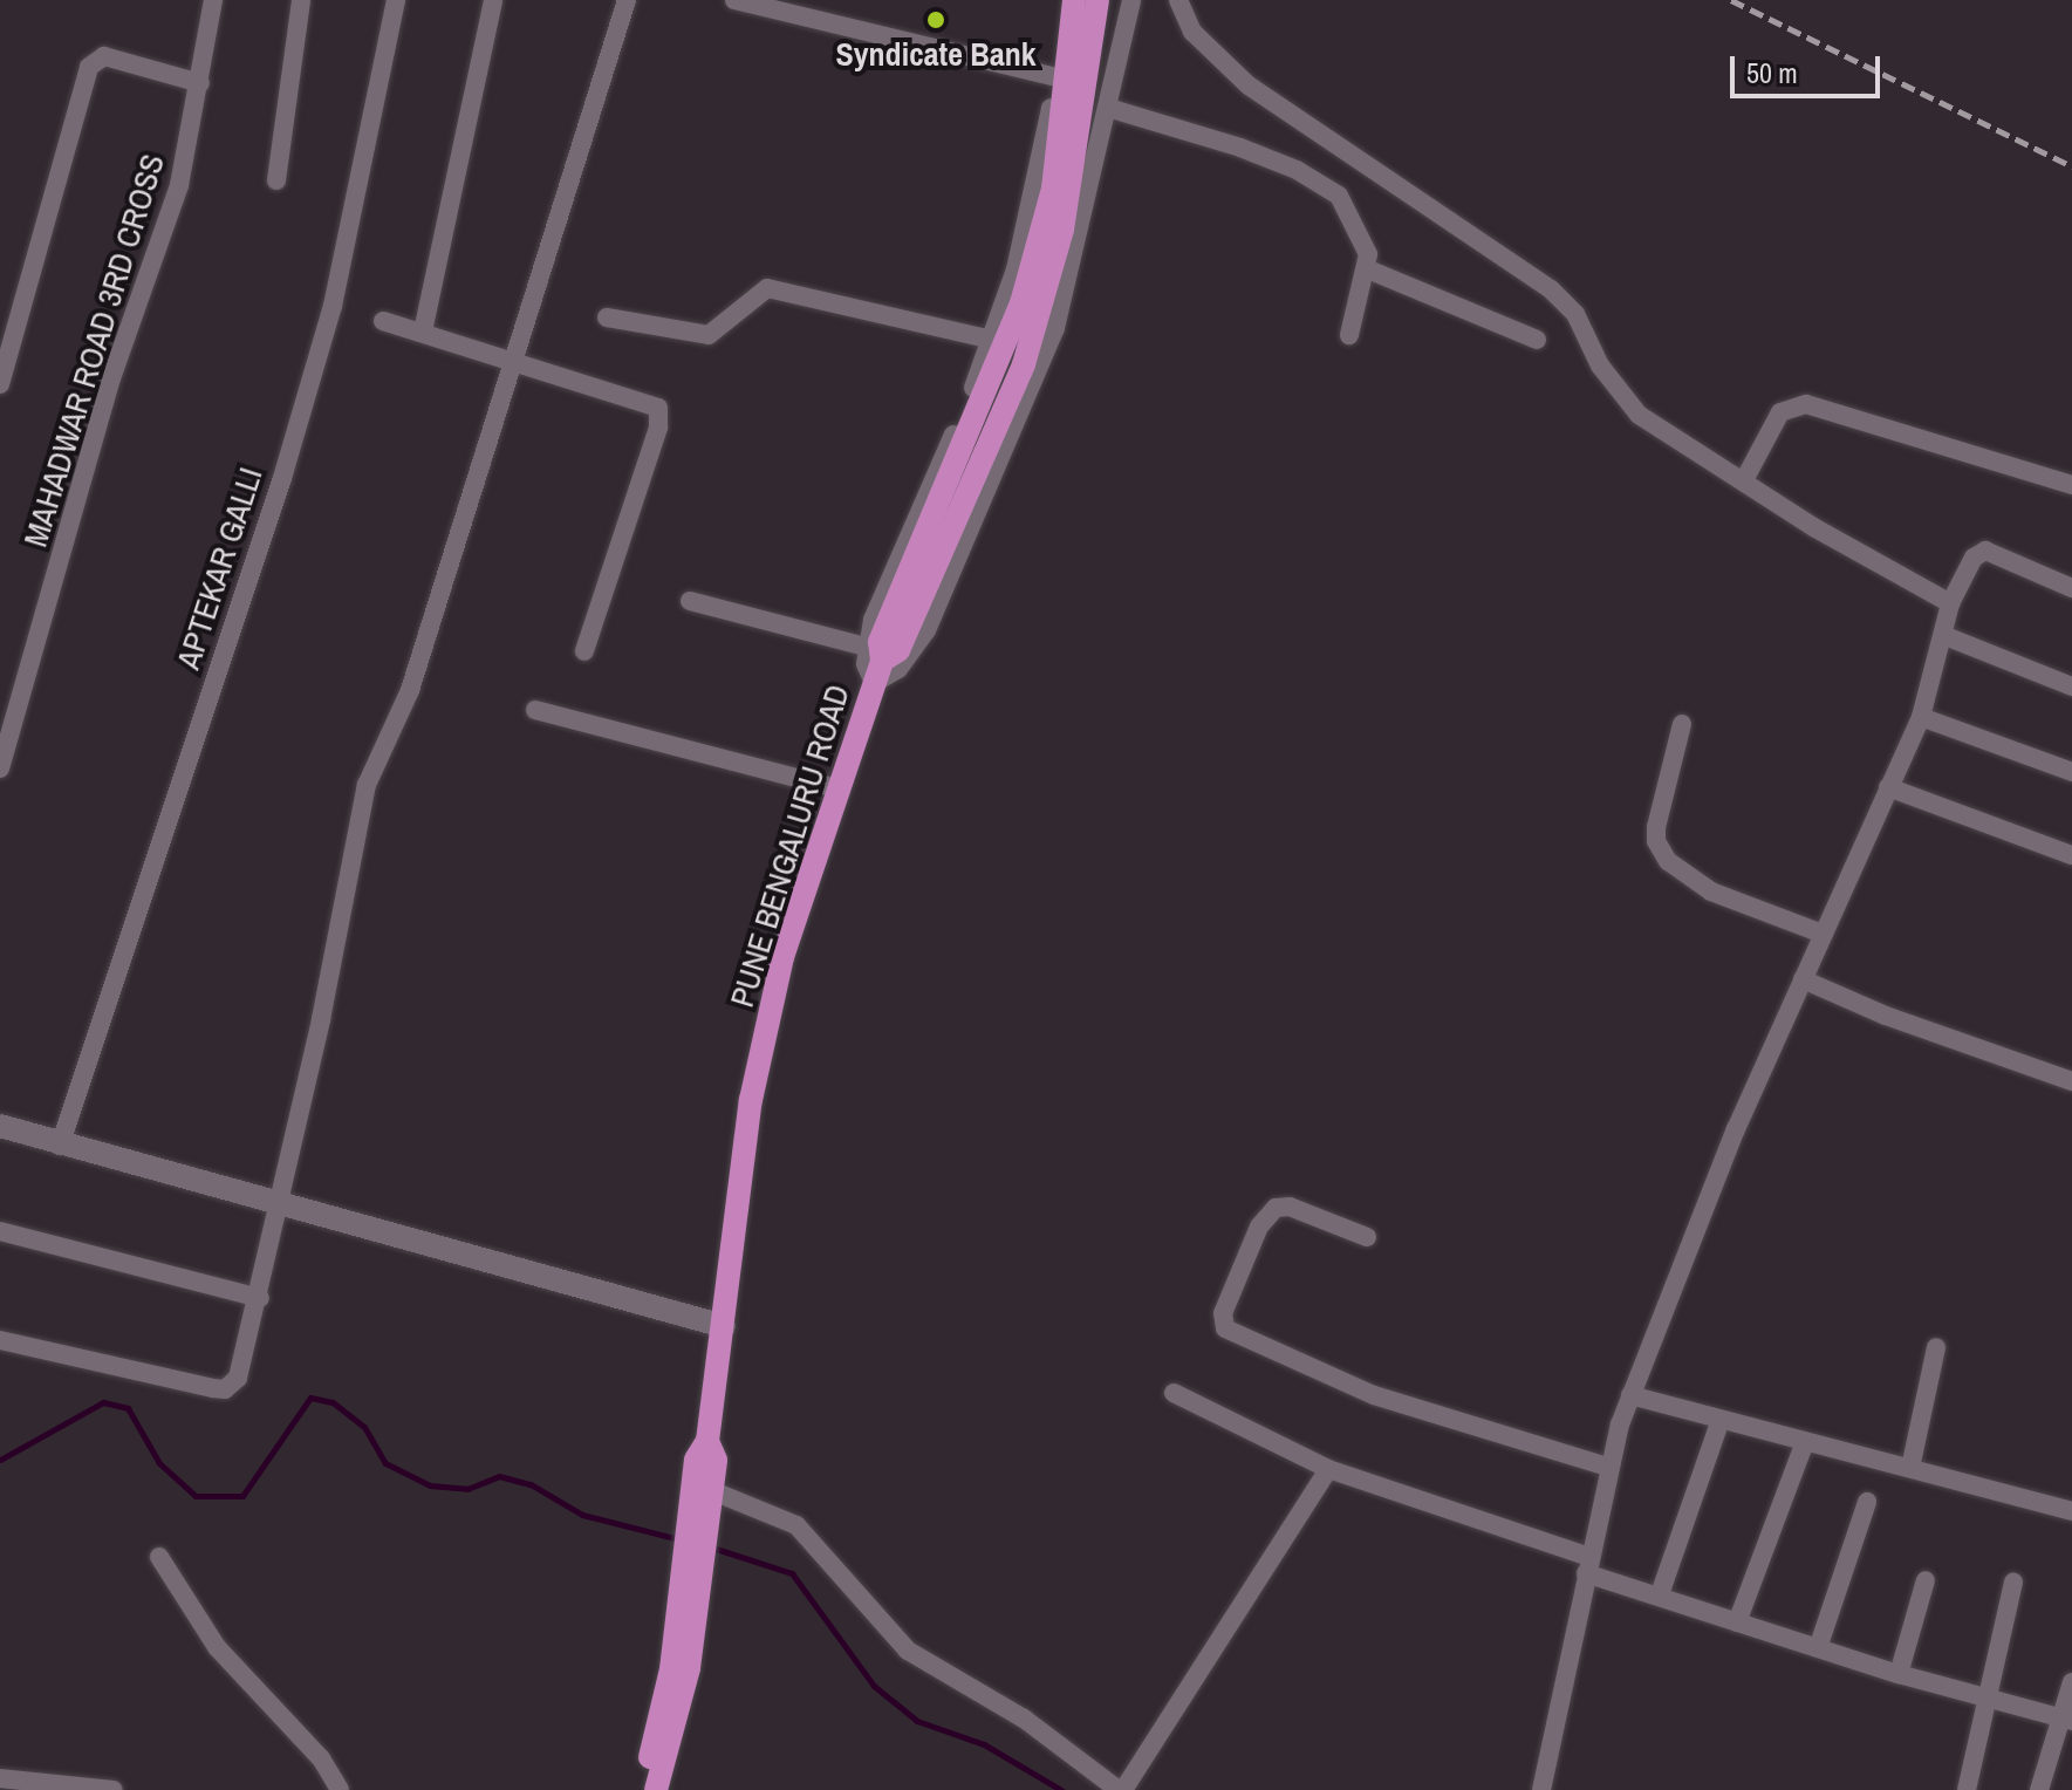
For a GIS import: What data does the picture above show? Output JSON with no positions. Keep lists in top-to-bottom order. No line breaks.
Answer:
{"streets":{"main road":["PUNE BENGALURU ROAD"],"street":["MAHADWAR ROAD 3RD CROSS","APTEKAR GALLI"]},"places":["Syndicate Bank"],"scale_bar":"50 m"}
